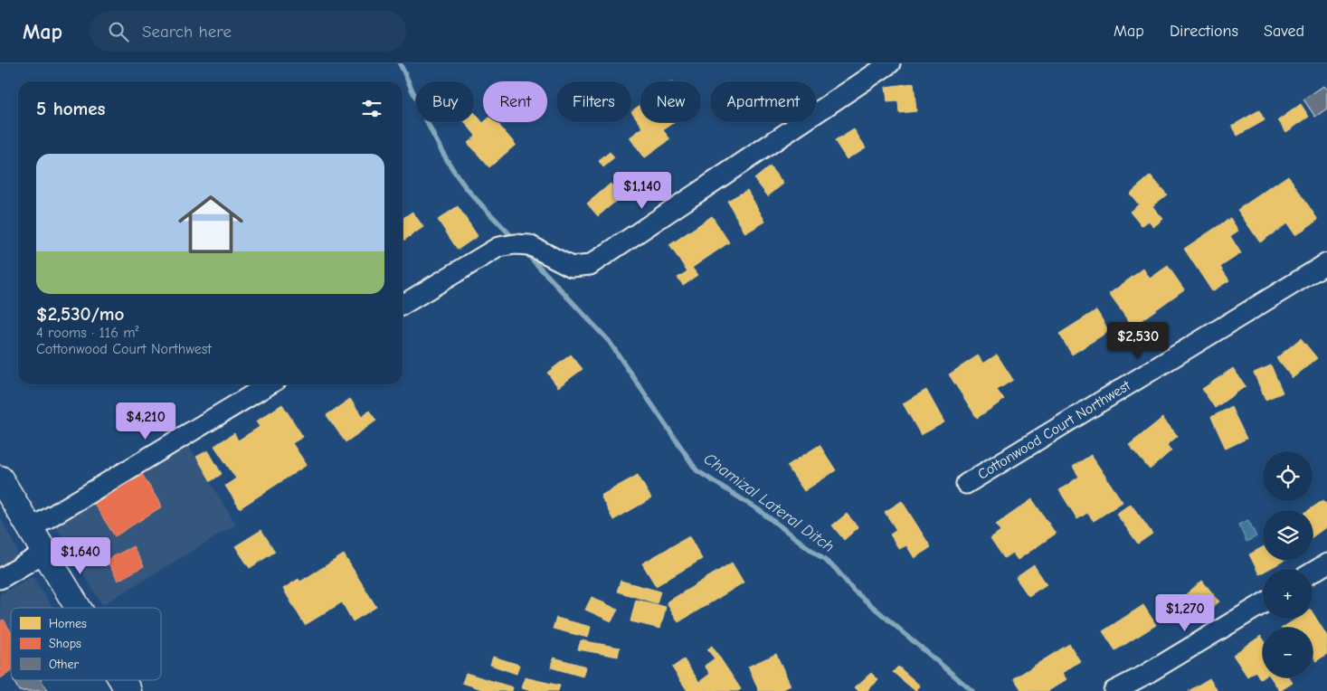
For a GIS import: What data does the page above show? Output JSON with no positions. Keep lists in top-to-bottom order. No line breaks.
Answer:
{"streets":{"street":["Cottonwood Court Northwest"]},"water":["Chamizal Lateral Ditch"],"legend":["Homes","Shops","Other"],"page":{"header":"Map","search":"Search here","nav":["Map","Directions","Saved"],"chip":["Buy","Rent","Filters","New","Apartment"],"heading":"5 homes","list":[{"name":"$2,530/mo","note":"4 rooms · 116 m² · Cottonwood Court Northwest"}],"price":["$1,140","$2,530","$4,210","$1,640","$1,270"],"map_buttons":["+","−"]}}
